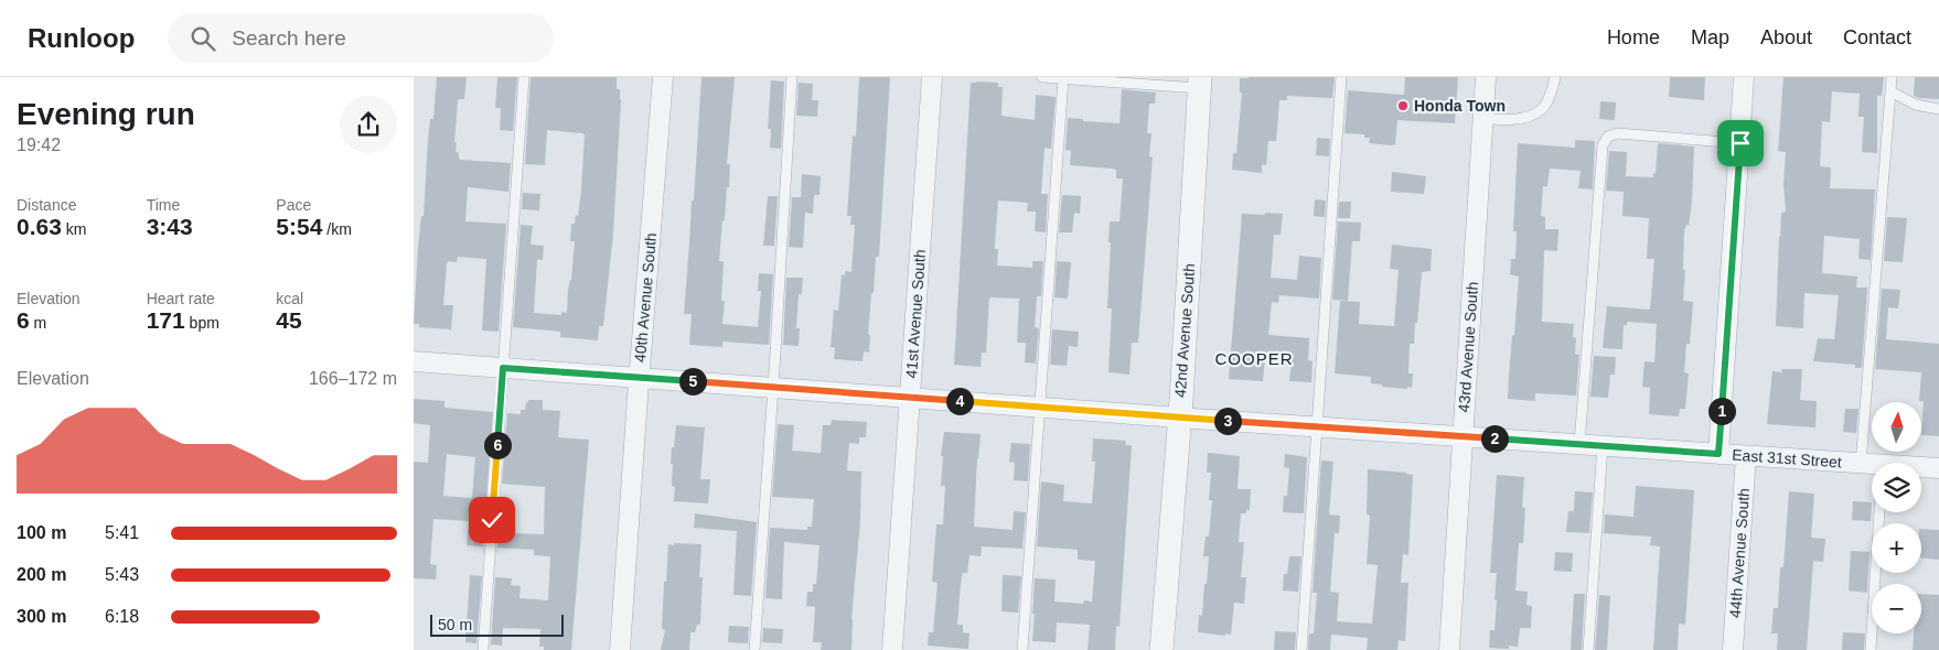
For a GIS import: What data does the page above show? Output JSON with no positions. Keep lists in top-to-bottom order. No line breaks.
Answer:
{"streets":{"street":["40th Avenue South","41st Avenue South","42nd Avenue South","43rd Avenue South","East 31st Street","44th Avenue South"]},"crossings":[["40th Avenue South","East 31st Street"],["41st Avenue South","East 31st Street"],["42nd Avenue South","East 31st Street"],["43rd Avenue South","East 31st Street"],["East 31st Street","44th Avenue South"]],"districts":["COOPER"],"places":["Honda Town"],"scale_bar":"50 m","north":"top","page":{"header":"Runloop","search":"Search here","nav":["Home","Map","About","Contact"],"heading":["Evening run","19:42"],"stats":[["Distance","0.63 km"],["Time","3:43"],["Pace","5:54 /km"],["Elevation","6 m"],["Heart rate","171 bpm"],["kcal","45"]],"chart":["Elevation","166–172 m"],"pins":["5","4","1","3","2","6"],"map_buttons":["+","−"],"list":[{"name":"100 m","note":"5:41"},{"name":"200 m","note":"5:43"},{"name":"300 m","note":"6:18"}],"scale":"50 m"}}
